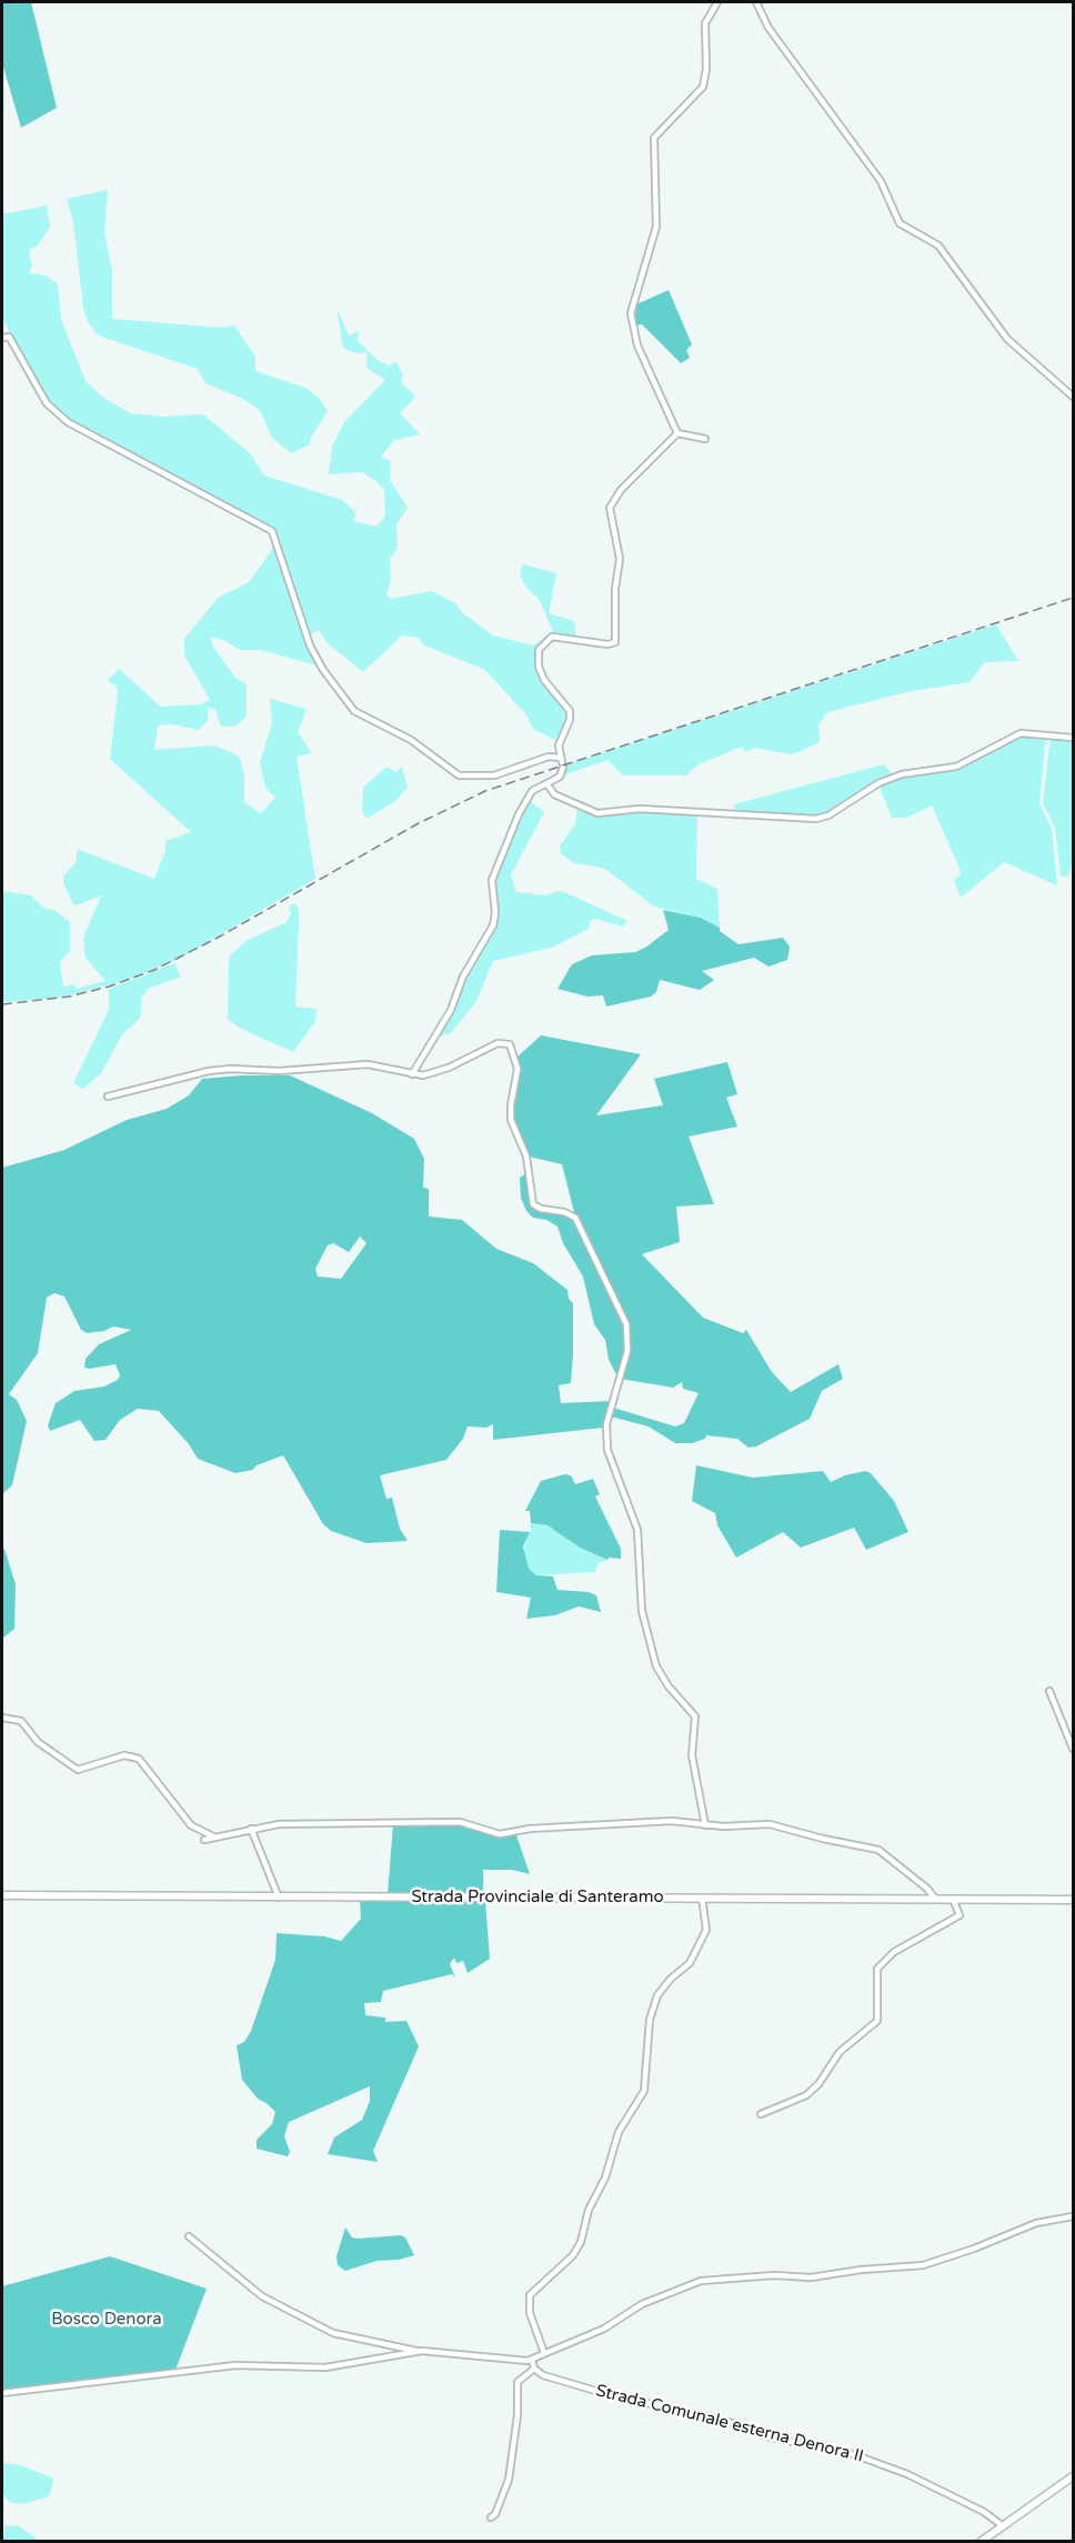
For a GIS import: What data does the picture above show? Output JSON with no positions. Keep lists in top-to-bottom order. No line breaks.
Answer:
{"streets":{"main road":["Strada Provinciale di Santeramo"],"street":["Strada Comunale esterna Denora II"]},"parks":["Bosco Denora"]}
